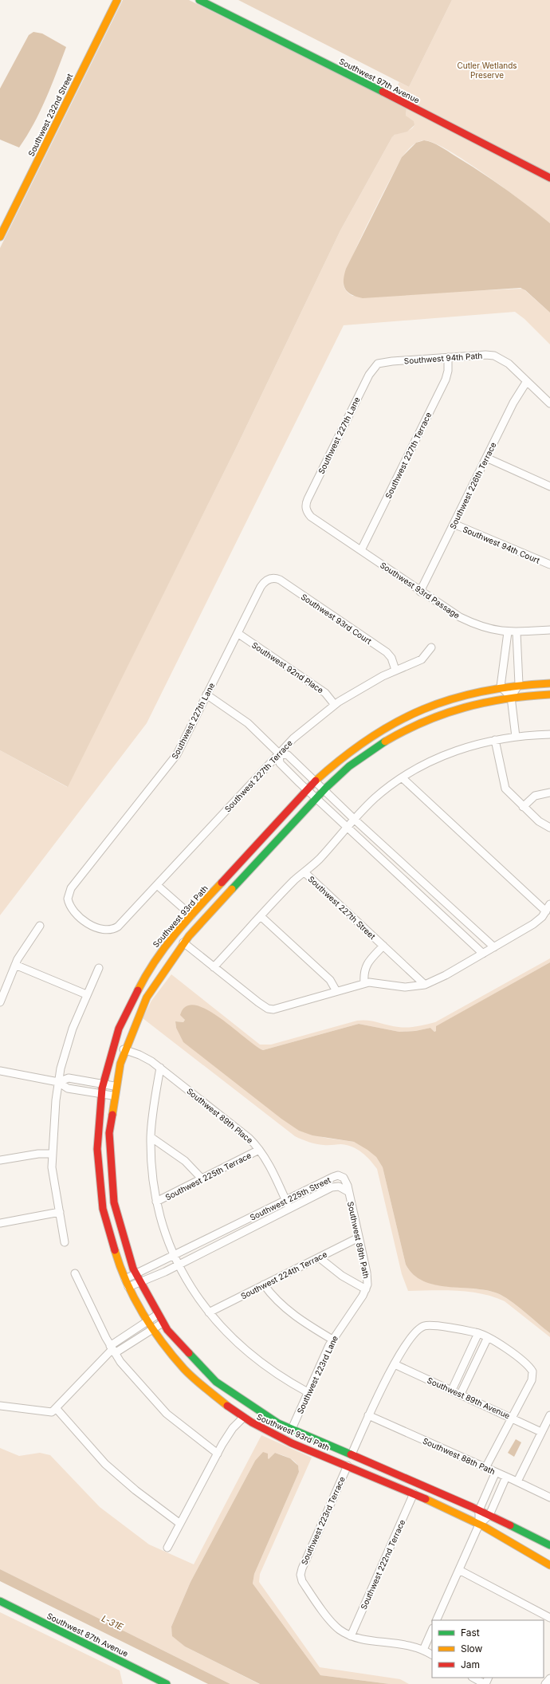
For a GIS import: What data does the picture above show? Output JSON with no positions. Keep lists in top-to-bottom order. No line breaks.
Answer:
{"streets":{"street":["Southwest 97th Avenue","Southwest 232nd Street","Southwest 94th Path","Southwest 227th Lane","Southwest 227th Terrace","Southwest 226th Terrace","Southwest 94th Court","Southwest 93rd Passage","Southwest 93rd Court","Southwest 92nd Place","Southwest 227th Street","Southwest 93rd Path","Southwest 89th Place","Southwest 225th Terrace","Southwest 225th Street","Southwest 89th Path","Southwest 224th Terrace","Southwest 223rd Lane","Southwest 89th Avenue","Southwest 88th Path","Southwest 223rd Terrace","Southwest 222nd Terrace","Southwest 87th Avenue"]},"crossings":[["Southwest 94th Path","Southwest 227th Lane"],["Southwest 94th Path","Southwest 227th Terrace"],["Southwest 94th Path","Southwest 226th Terrace"],["Southwest 227th Lane","Southwest 227th Terrace"],["Southwest 227th Lane","Southwest 93rd Passage"],["Southwest 227th Lane","Southwest 93rd Court"],["Southwest 227th Lane","Southwest 92nd Place"],["Southwest 227th Terrace","Southwest 93rd Passage"],["Southwest 227th Terrace","Southwest 93rd Court"],["Southwest 227th Terrace","Southwest 92nd Place"],["Southwest 226th Terrace","Southwest 94th Court"],["Southwest 226th Terrace","Southwest 93rd Passage"],["Southwest 93rd Path","Southwest 89th Place"],["Southwest 93rd Path","Southwest 225th Street"],["Southwest 93rd Path","Southwest 223rd Lane"],["Southwest 93rd Path","Southwest 223rd Terrace"],["Southwest 93rd Path","Southwest 222nd Terrace"],["Southwest 89th Place","Southwest 225th Terrace"],["Southwest 89th Place","Southwest 225th Street"],["Southwest 225th Street","Southwest 89th Path"],["Southwest 89th Path","Southwest 224th Terrace"],["Southwest 89th Path","Southwest 223rd Lane"],["Southwest 223rd Terrace","Southwest 222nd Terrace"]],"water":["L-31E"],"parks":["Cutler Wetlands Preserve"],"legend":["Fast","Slow","Jam"]}
